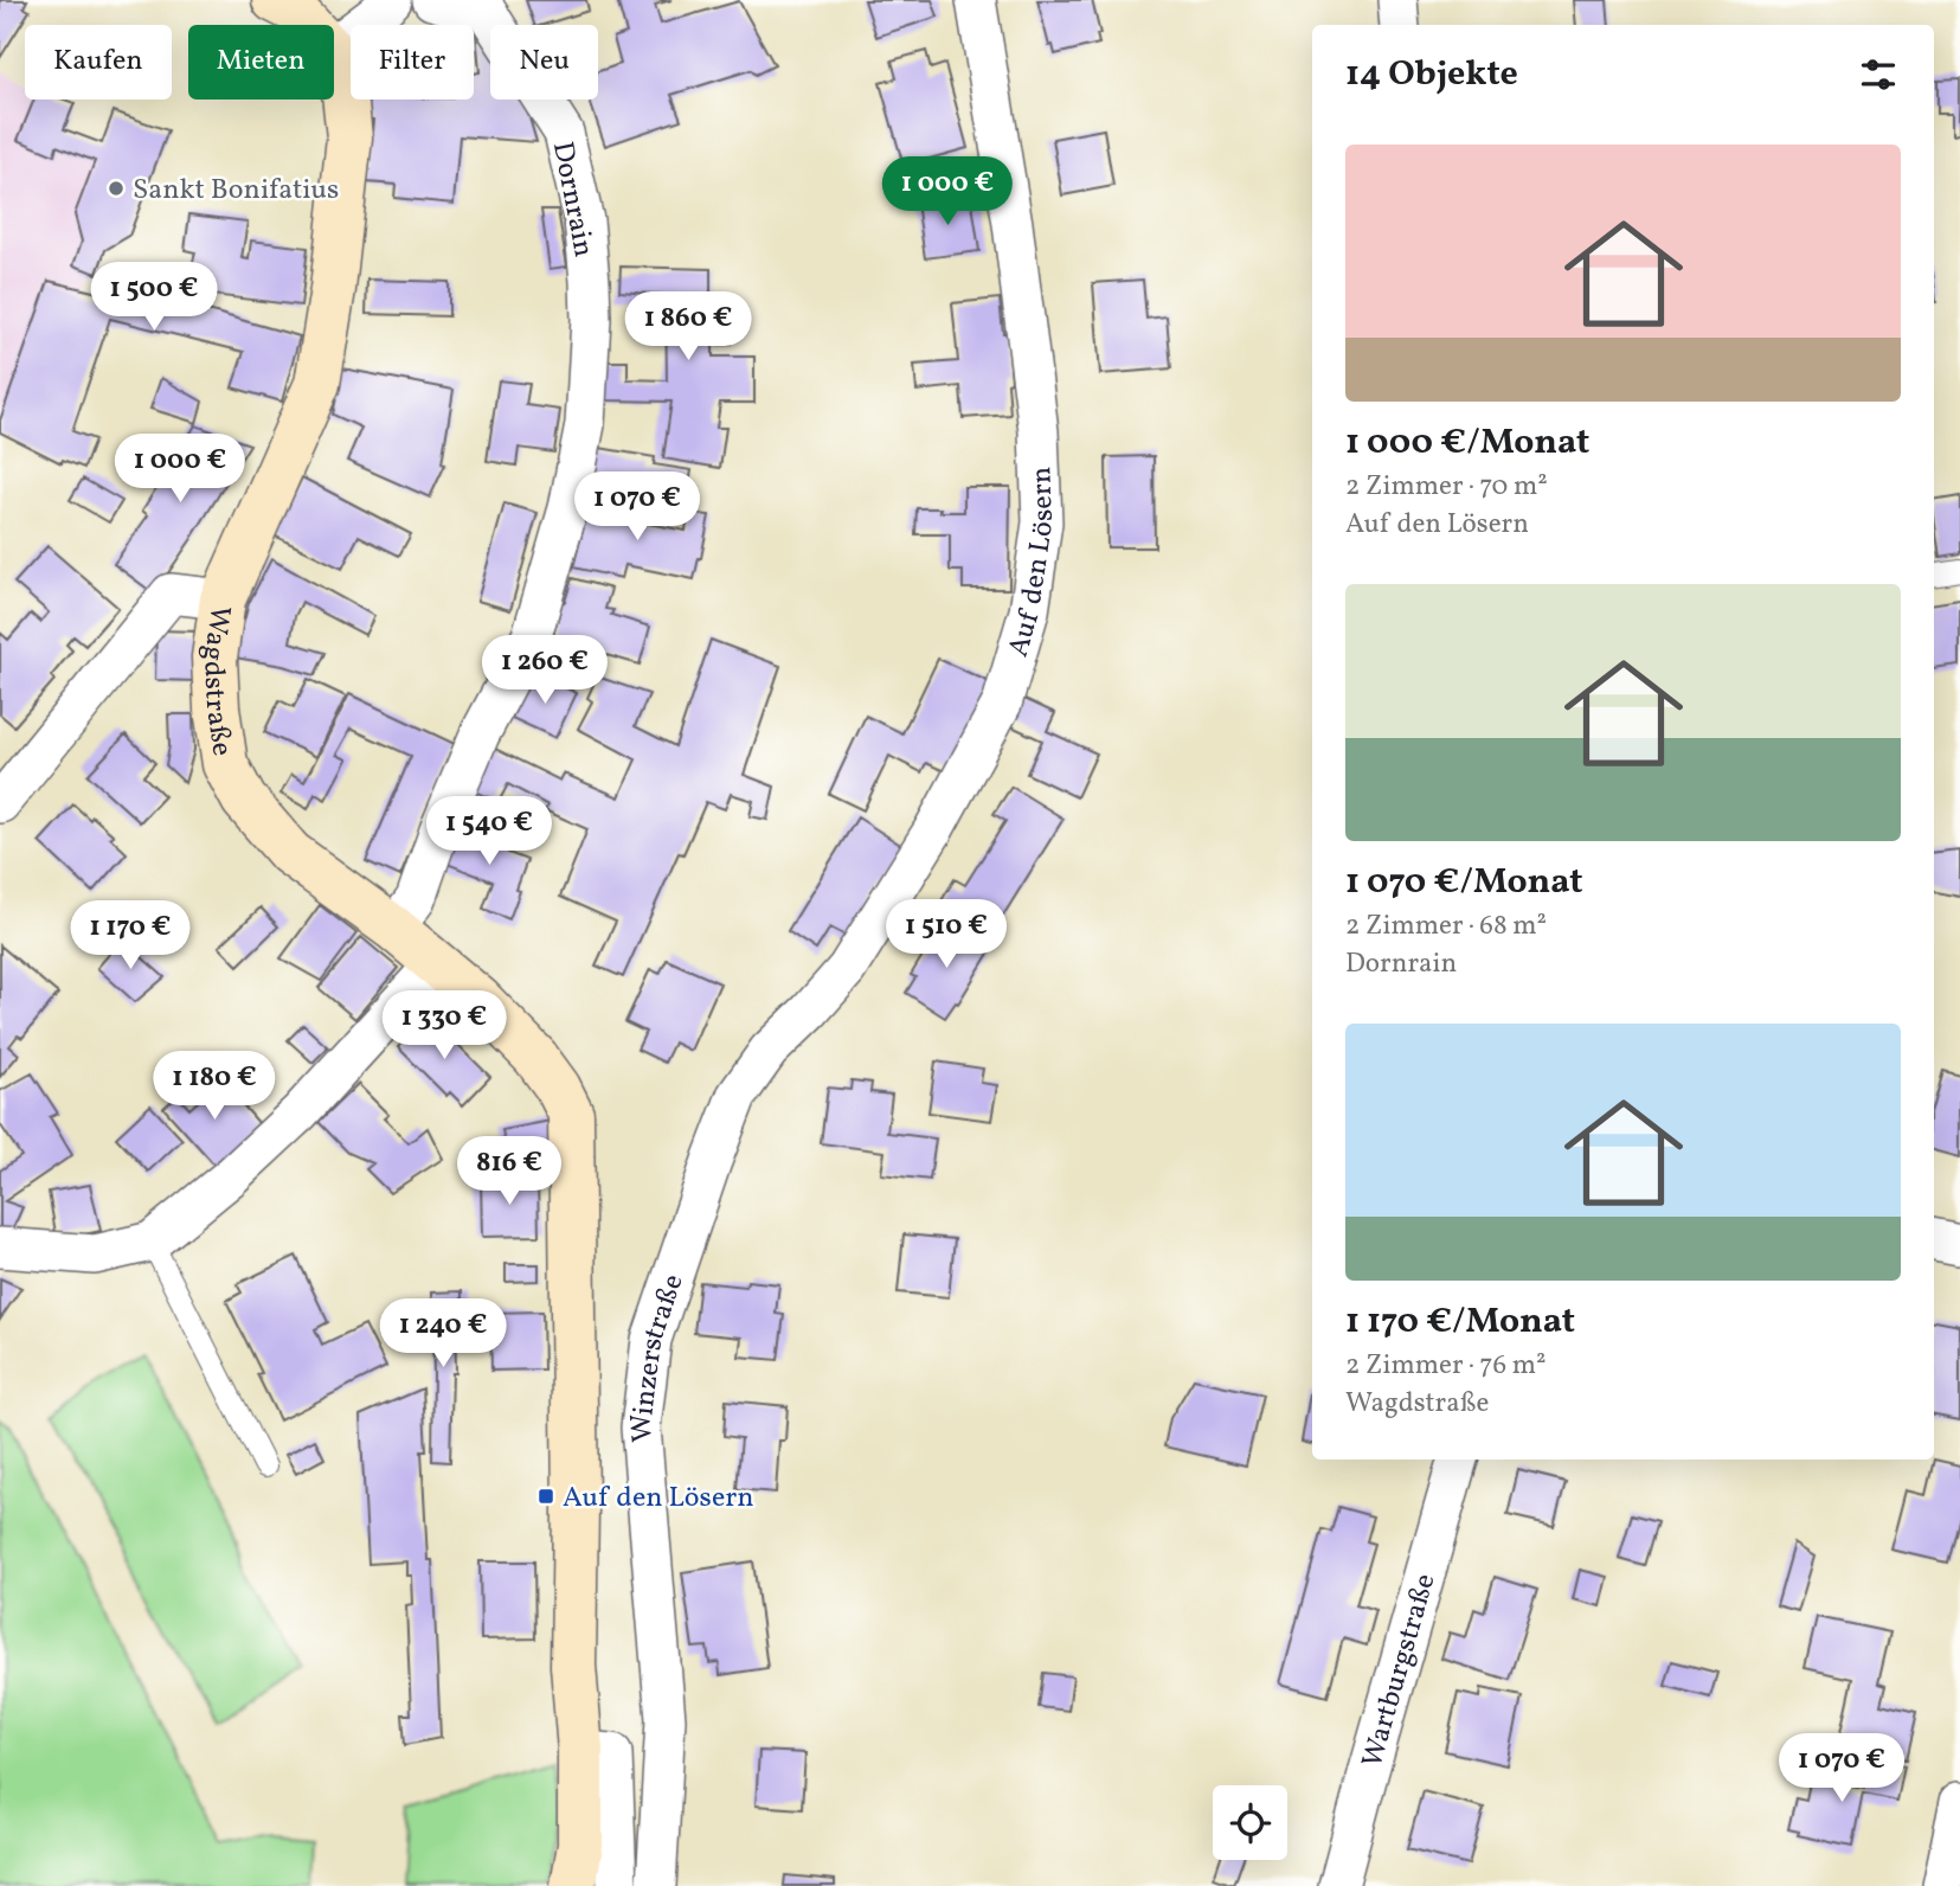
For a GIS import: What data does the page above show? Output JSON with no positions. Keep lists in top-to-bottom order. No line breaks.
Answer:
{"streets":{"street":["Dornrain","Auf den Lösern","Wagdstraße","Winzerstraße","Wartburgstraße"]},"crossings":[["Dornrain","Wagdstraße"],["Auf den Lösern","Winzerstraße"]],"places":{"other":["Sankt Bonifatius"],"transit":["Auf den Lösern"]},"page":{"chip":["Kaufen","Mieten","Filter","Neu"],"heading":"14 Objekte","list":[{"name":"1 000 €/Monat","note":"2 Zimmer · 70 m² · Auf den Lösern"},{"name":"1 070 €/Monat","note":"2 Zimmer · 68 m² · Dornrain"},{"name":"1 170 €/Monat","note":"2 Zimmer · 76 m² · Wagdstraße"}],"price":["1 000 €","1 500 €","1 860 €","1 000 €","1 070 €","1 260 €","1 540 €","1 510 €","1 170 €","1 330 €","1 180 €","816 €","1 240 €","1 070 €"]}}
